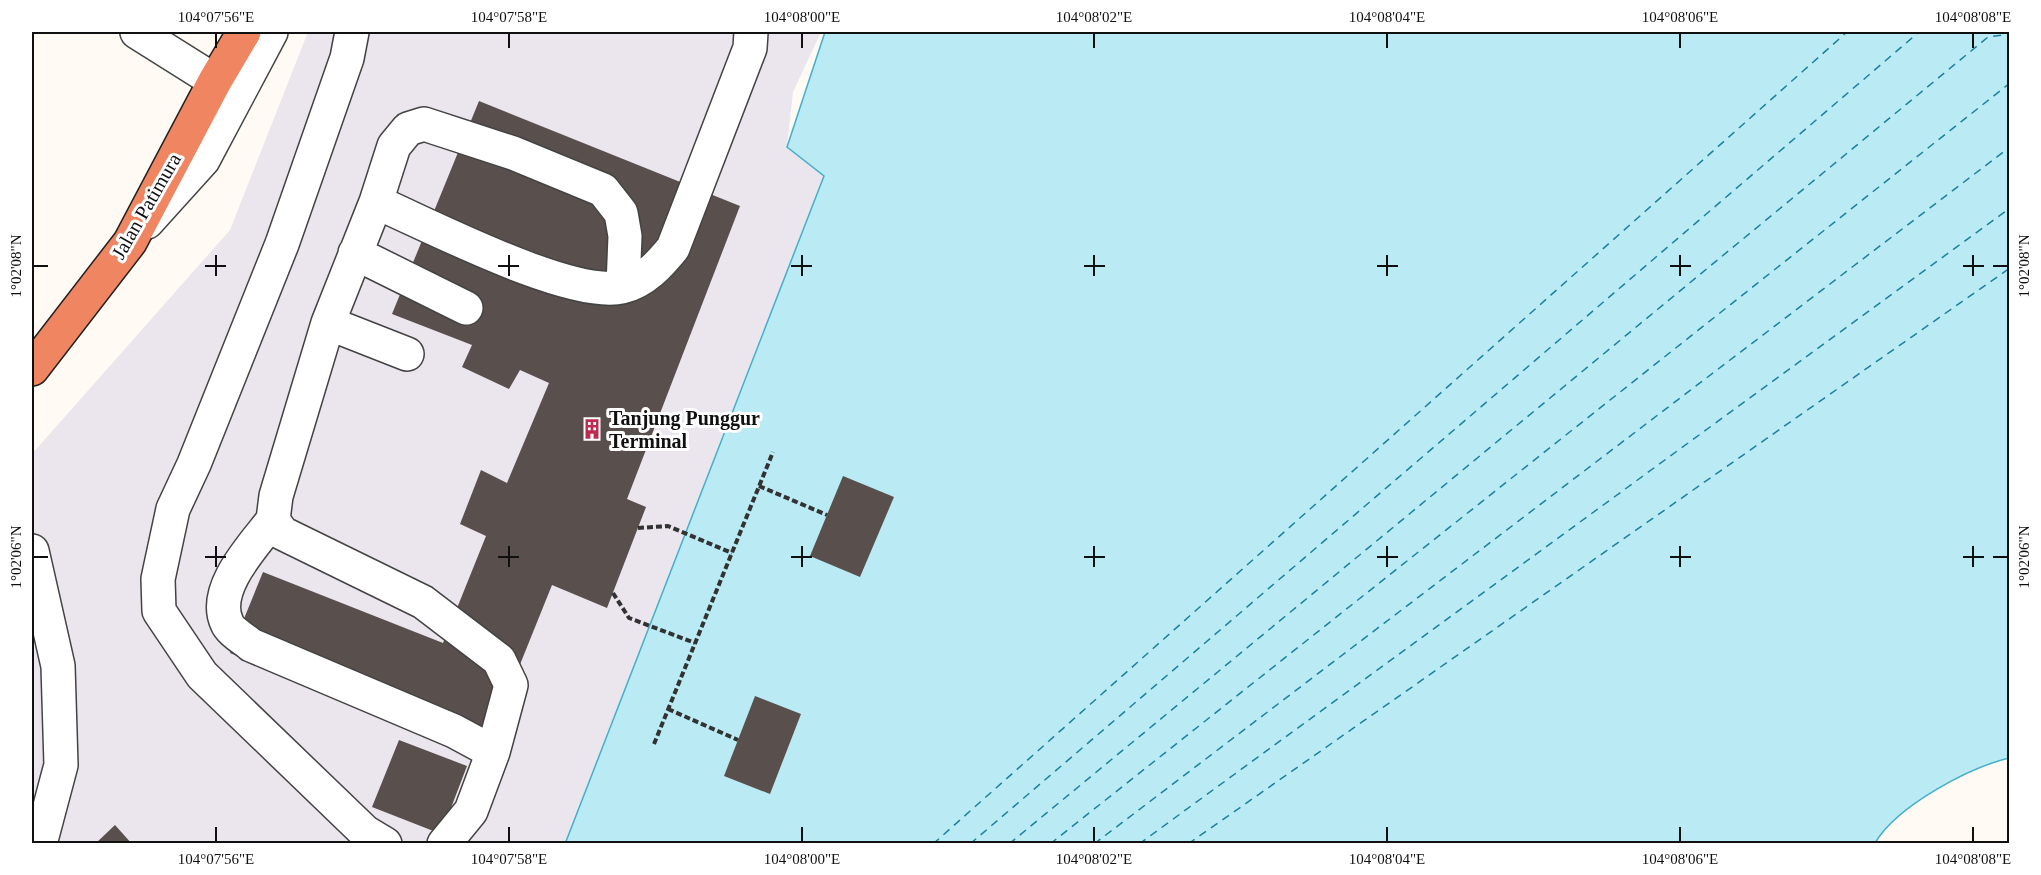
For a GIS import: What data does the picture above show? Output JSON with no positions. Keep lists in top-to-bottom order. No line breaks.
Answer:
{"streets":{"highway":["Jalan Patimura"]},"places":{"building":["Tanjung Punggur Terminal"]},"coordinates":["104°07'56\"E","104°07'58\"E","104°08'00\"E","104°08'02\"E","104°08'04\"E","104°08'06\"E","104°08'08\"E","1°02'08\"N","1°02'06\"N"]}
